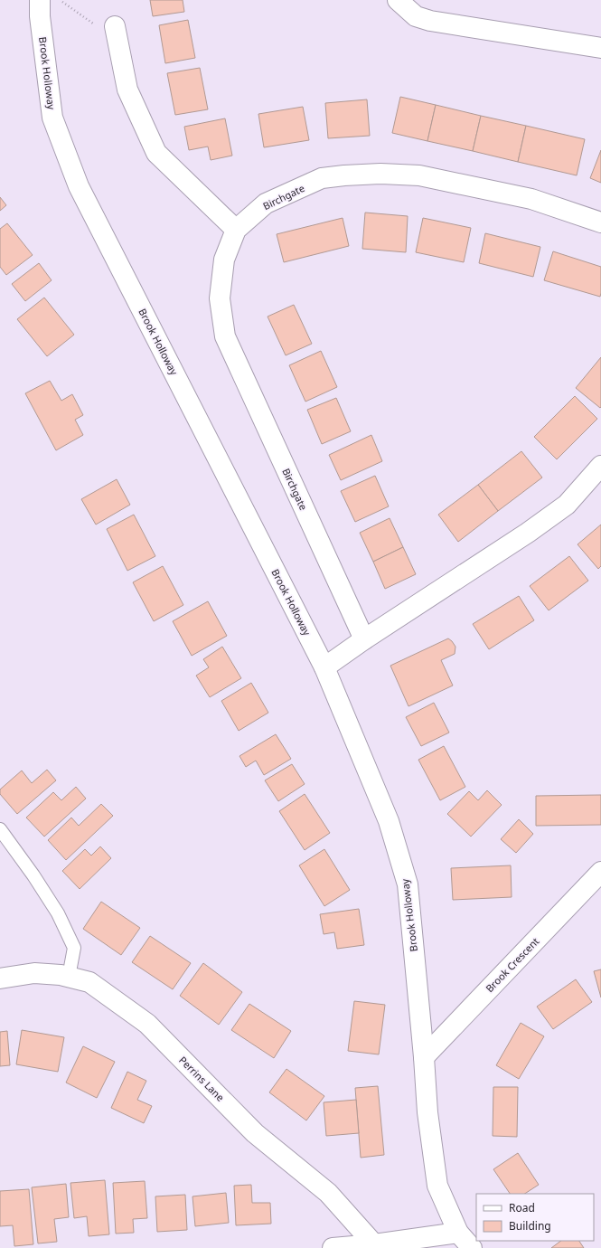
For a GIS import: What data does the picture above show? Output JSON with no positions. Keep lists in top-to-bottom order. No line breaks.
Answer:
{"streets":{"street":["Brook Holloway","Birchgate","Brook Crescent","Perrins Lane"]},"crossings":[["Brook Holloway","Brook Crescent"]],"legend":["Road","Building"]}
